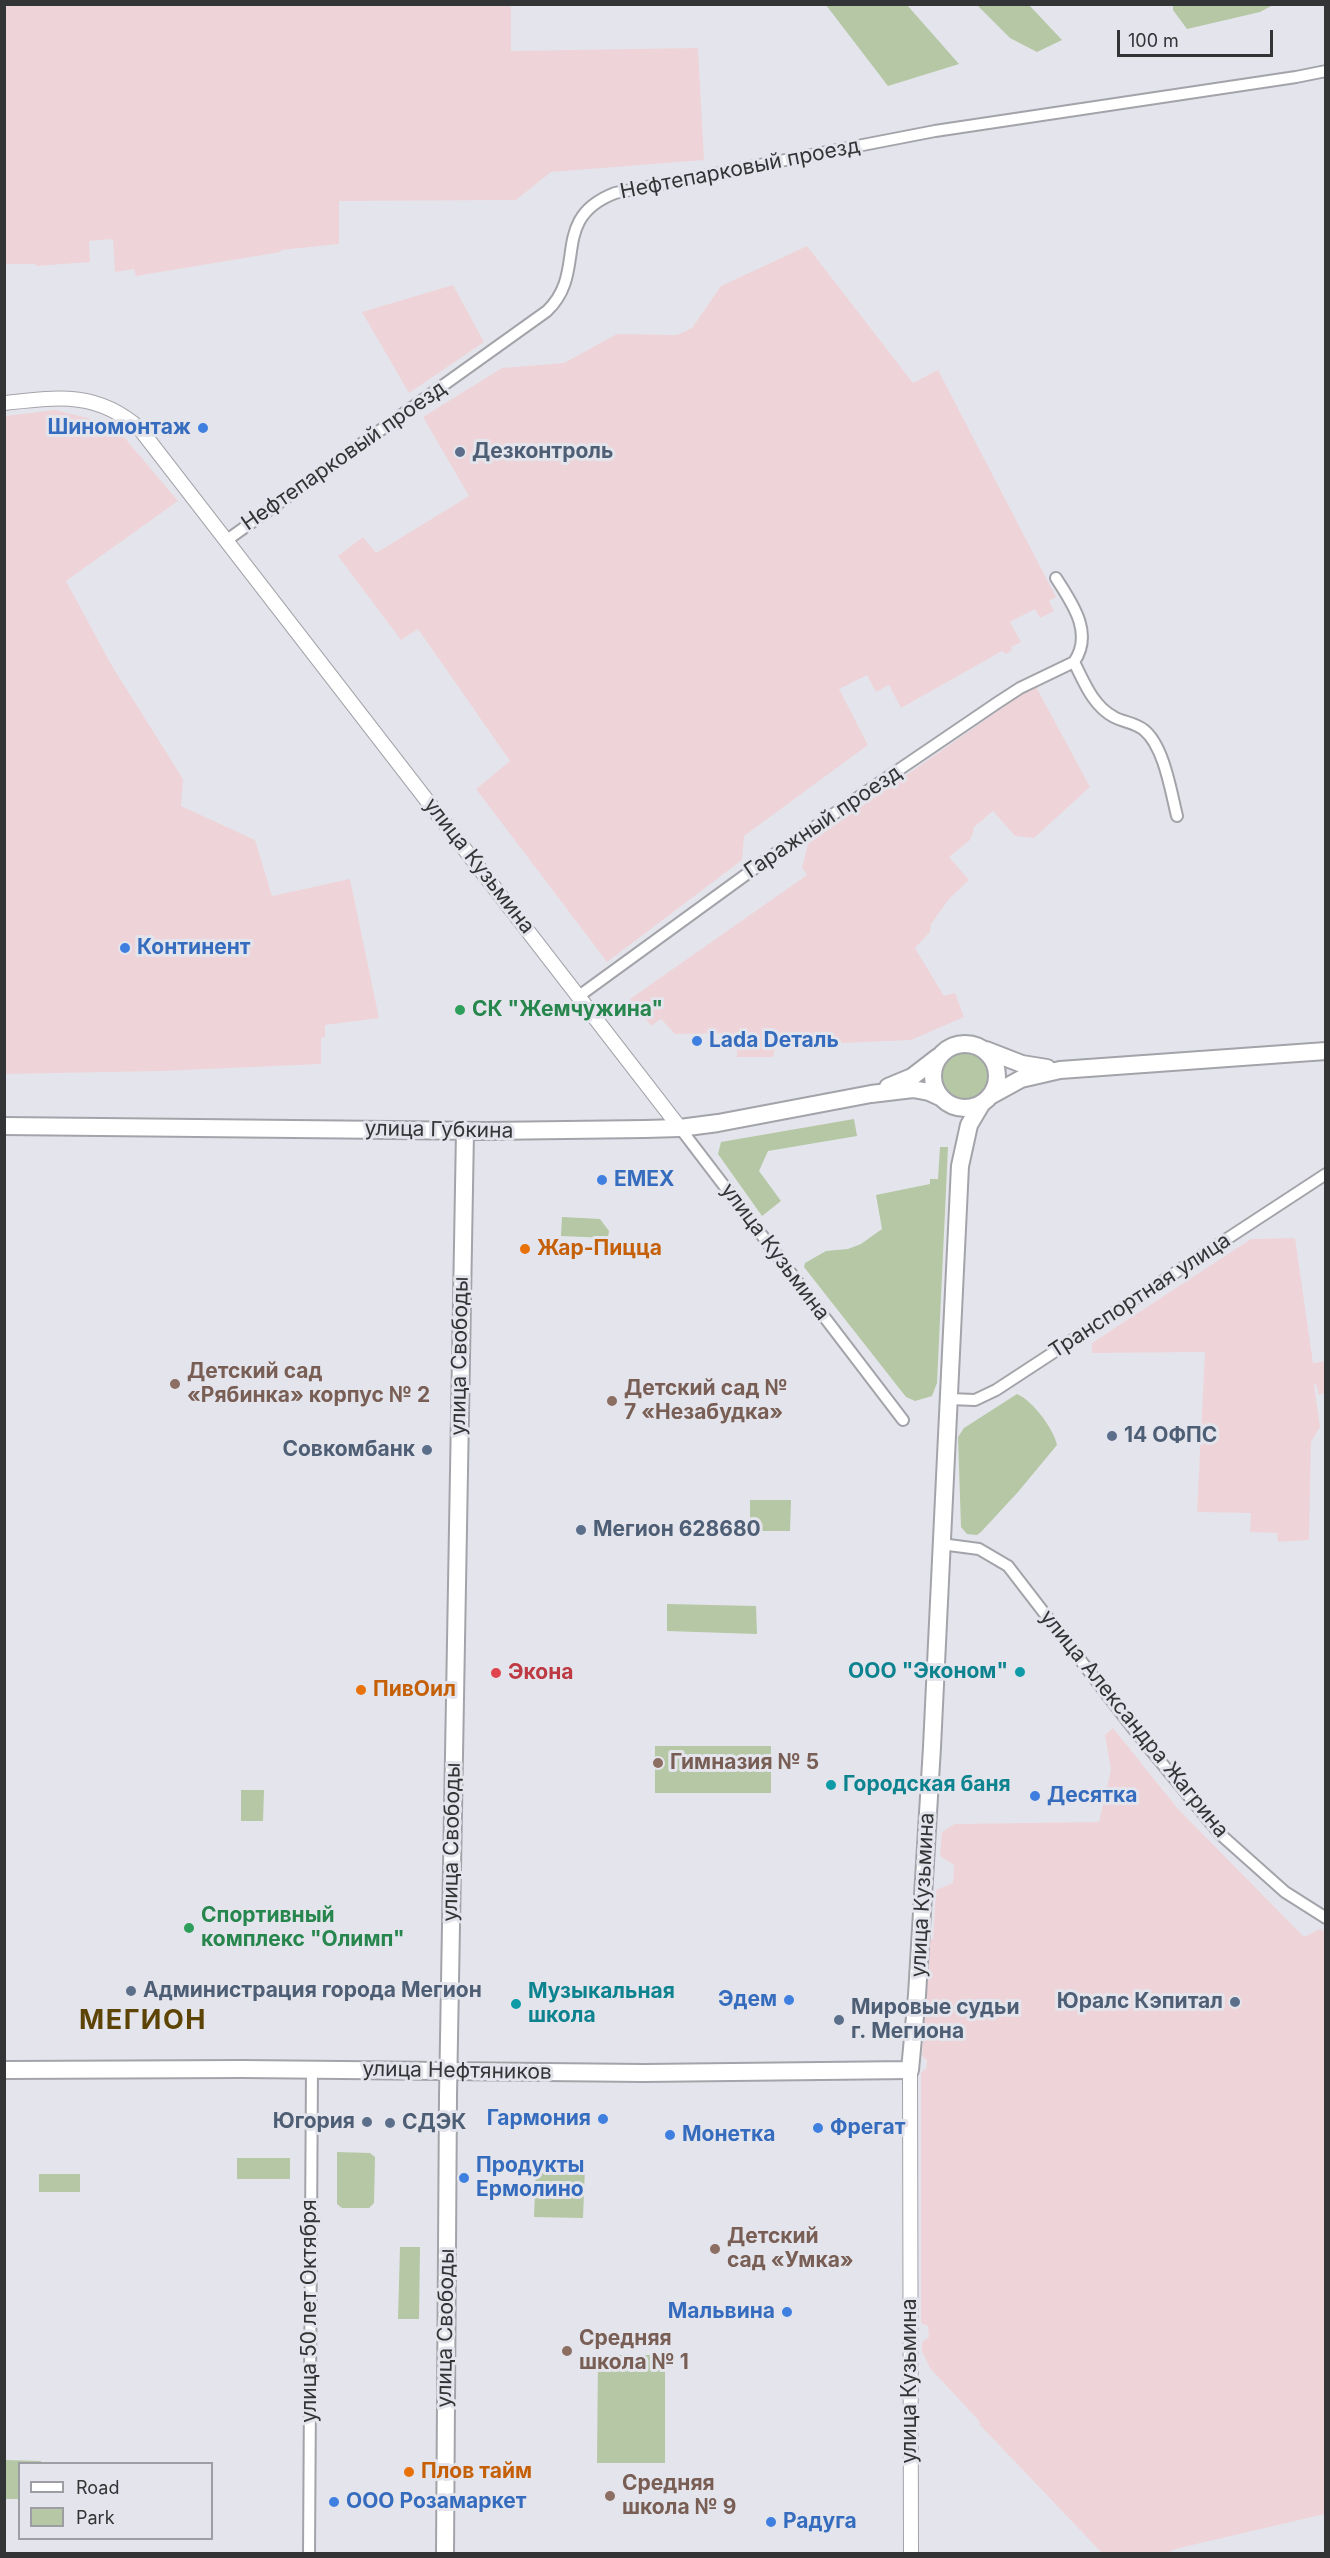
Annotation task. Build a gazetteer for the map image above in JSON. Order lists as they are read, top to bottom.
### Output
{
  "streets": {
    "main road": [
      "улица Кузьмина",
      "улица Губкина",
      "улица Свободы",
      "улица Нефтяников"
    ],
    "street": [
      "Нефтепарковый проезд",
      "Гаражный проезд",
      "Транспортная улица",
      "улица Александра Жагрина",
      "улица 50 лет Октября"
    ]
  },
  "crossings": [
    ["Нефтепарковый проезд", "улица Кузьмина"],
    ["Гаражный проезд", "улица Кузьмина"],
    ["улица Кузьмина", "улица Губкина"],
    ["улица Кузьмина", "Транспортная улица"],
    ["улица Кузьмина", "улица Александра Жагрина"],
    ["улица Кузьмина", "улица Нефтяников"],
    ["улица Губкина", "улица Свободы"],
    ["улица Свободы", "улица Нефтяников"],
    ["улица Нефтяников", "улица 50 лет Октября"]
  ],
  "districts": ["МЕГИОН"],
  "places": [
    "Шиномонтаж",
    "Дезконтроль",
    "Континент",
    "СК \"Жемчужина\"",
    "Lada Dеталь",
    "EMEX",
    "Жар-Пицца",
    "Детский сад «Рябинка» корпус № 2",
    "Детский сад № 7 «Незабудка»",
    "14 ОФПС",
    "Совкомбанк",
    "Мегион 628680",
    "ООО \"Эконом\"",
    "Экона",
    "ПивОил",
    "Гимназия № 5",
    "Городская баня",
    "Десятка",
    "Спортивный комплекс \"Олимп\"",
    "Администрация города Мегион",
    "Эдем",
    "Юралс Кэпитал",
    "Музыкальная школа",
    "Мировые судьи г. Мегиона",
    "Гармония",
    "Югория",
    "СДЭК",
    "Фрегат",
    "Монетка",
    "Продукты Ермолино",
    "Детский сад «Умка»",
    "Мальвина",
    "Средняя школа № 1",
    "Плов тайм",
    "Средняя школа № 9",
    "ООО Розамаркет",
    "Радуга"
  ],
  "legend": ["Road", "Park"],
  "scale_bar": "100 m"
}
